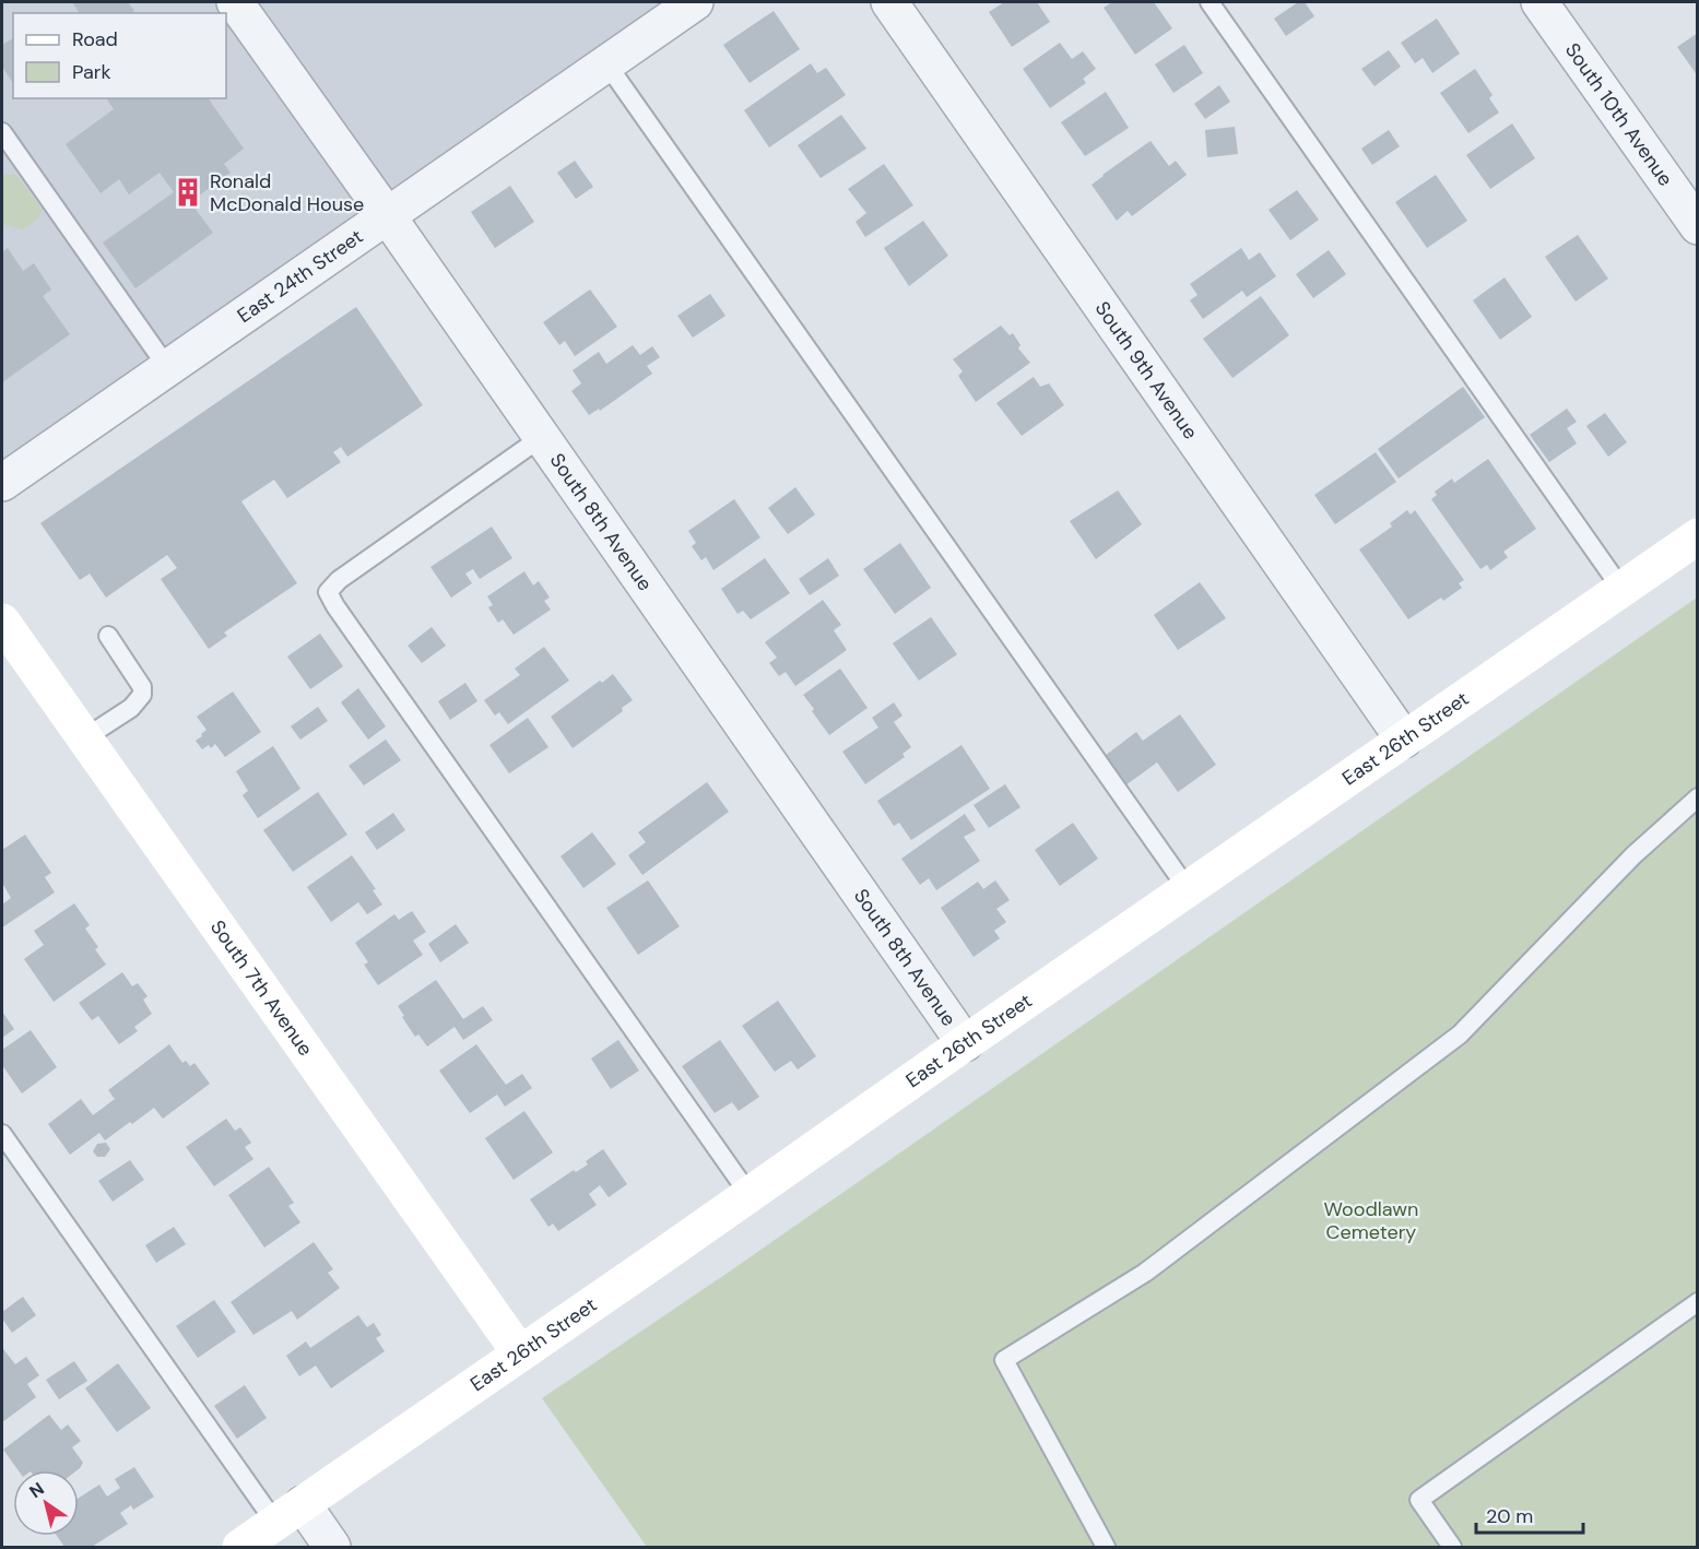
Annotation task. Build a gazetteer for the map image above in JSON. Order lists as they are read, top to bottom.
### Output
{
  "streets": {
    "main road": ["East 26th Street", "South 7th Avenue"],
    "street": [
      "South 10th Avenue",
      "East 24th Street",
      "South 9th Avenue",
      "South 8th Avenue"
    ]
  },
  "crossings": [
    ["East 24th Street", "South 8th Avenue"],
    ["South 9th Avenue", "East 26th Street"],
    ["South 8th Avenue", "East 26th Street"],
    ["East 26th Street", "South 7th Avenue"]
  ],
  "parks": ["Woodlawn Cemetery"],
  "places": {
    "building": ["Ronald McDonald House"]
  },
  "legend": ["Road", "Park"],
  "scale_bar": "20 m",
  "north": "top left"
}
